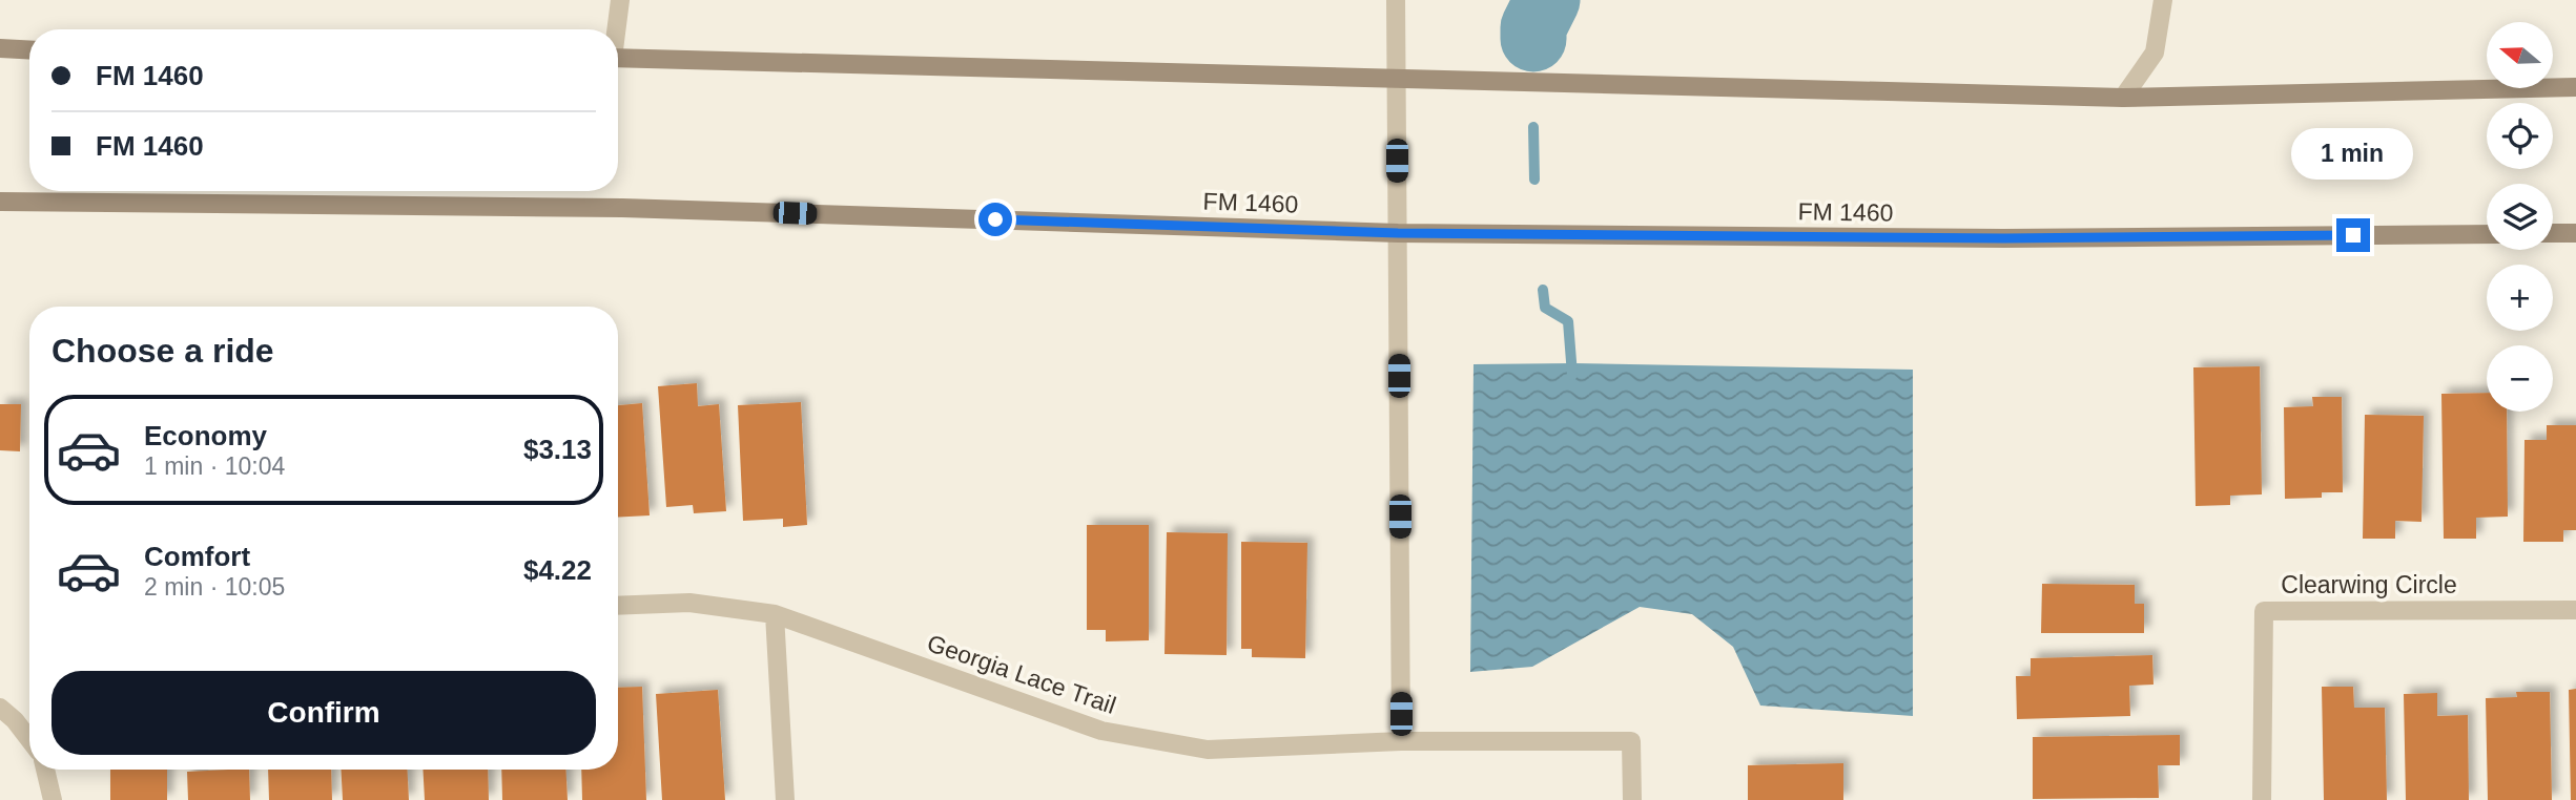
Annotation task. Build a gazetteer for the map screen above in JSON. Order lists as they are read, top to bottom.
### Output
{
  "streets": {
    "main road": ["FM 1460"],
    "street": ["Clearwing Circle", "Georgia Lace Trail"]
  },
  "north": "left",
  "page": {
    "map_buttons": ["+", "−"],
    "banner": ["FM 1460", "FM 1460"],
    "bubble": "1 min",
    "heading": "Choose a ride",
    "list": [
      {
        "name": "Economy",
        "note": "1 min · 10:04",
        "value": "$3.13"
      },
      {
        "name": "Comfort",
        "note": "2 min · 10:05",
        "value": "$4.22"
      }
    ],
    "buttons": "Confirm"
  }
}
